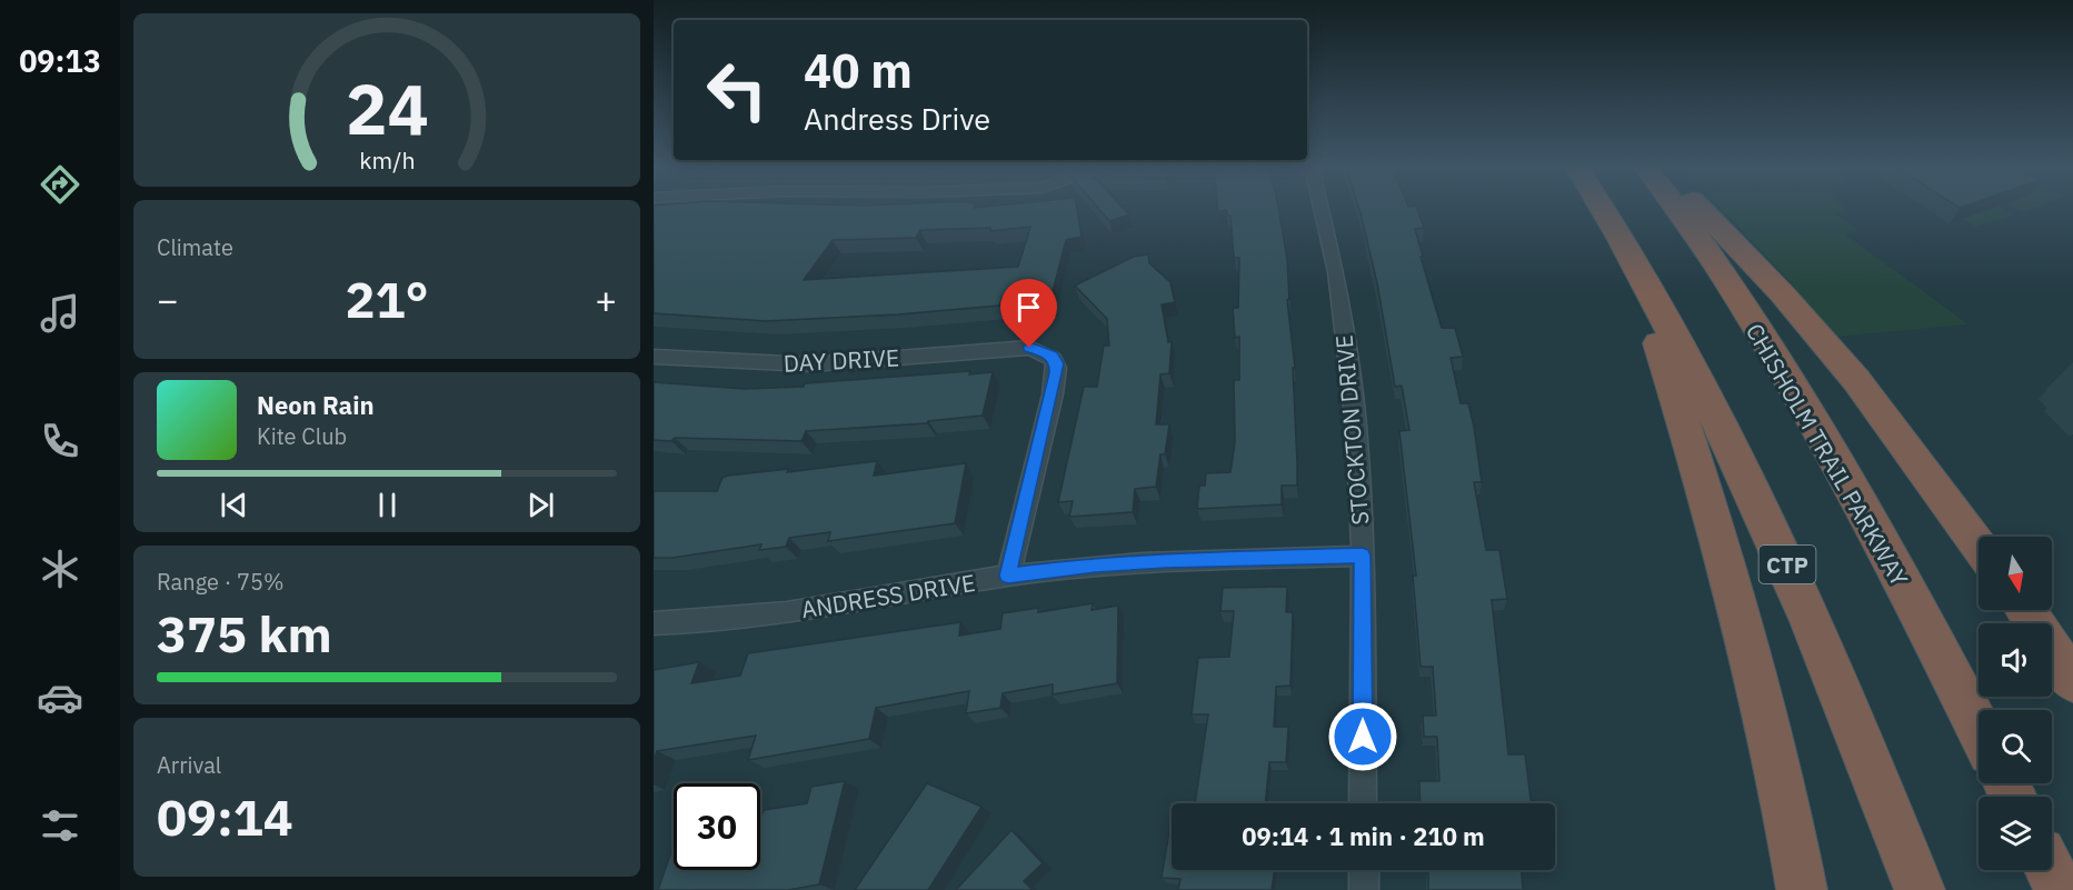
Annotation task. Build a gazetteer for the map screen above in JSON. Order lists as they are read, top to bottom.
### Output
{
  "streets": {
    "highway": ["CHISHOLM TRAIL PARKWAY", "CTP"],
    "street": ["DAY DRIVE", "STOCKTON DRIVE", "ANDRESS DRIVE"]
  },
  "crossings": [
    ["DAY DRIVE", "ANDRESS DRIVE"],
    ["STOCKTON DRIVE", "ANDRESS DRIVE"]
  ],
  "north": "bottom",
  "page": {
    "tabs": "09:13",
    "turn": ["40 m", "Andress Drive"],
    "tile": [
      "Climate",
      ["Range · 75%", "375 km"],
      ["Arrival", "09:14"]
    ],
    "heat": ["−", "21°", "+"],
    "song": ["Neon Rain", "Kite Club"],
    "limit": "30",
    "trip": "09:14 · 1 min · 210 m",
    "gauge": ["24", "km/h"]
  }
}
